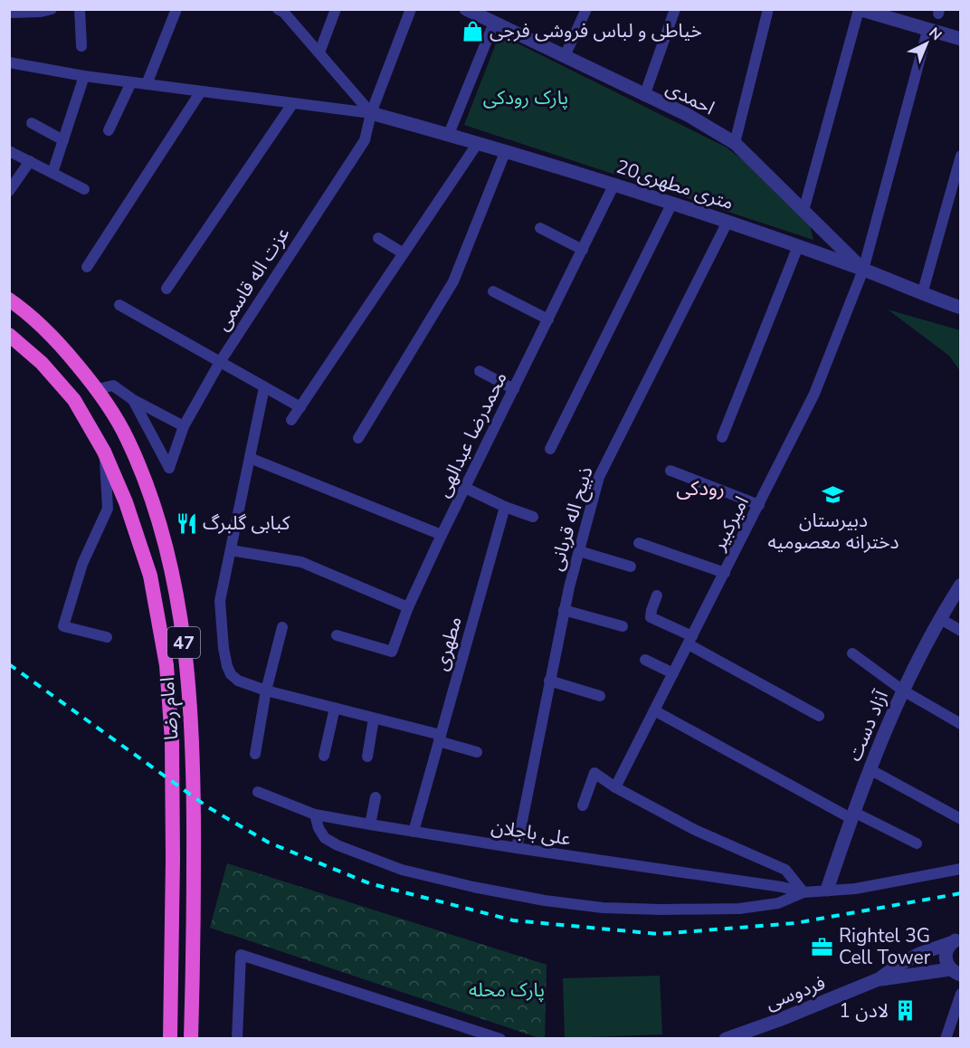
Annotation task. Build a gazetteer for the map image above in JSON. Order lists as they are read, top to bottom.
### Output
{
  "streets": {
    "highway": ["47", "امام رضا"],
    "street": [
      "احمدی",
      "20متری مطهری",
      "عزت اله قاسمی",
      "محمدرضا عبدالهی",
      "ذبیح اله قربانی",
      "امیرکبیر",
      "مطهری",
      "آزاد دست",
      "علی باجلان",
      "فردوسی"
    ]
  },
  "crossings": [
    ["احمدی", "20متری مطهری"],
    ["احمدی", "امیرکبیر"],
    ["20متری مطهری", "عزت اله قاسمی"],
    ["20متری مطهری", "محمدرضا عبدالهی"],
    ["20متری مطهری", "ذبیح اله قربانی"],
    ["20متری مطهری", "امیرکبیر"],
    ["ذبیح اله قربانی", "علی باجلان"],
    ["مطهری", "علی باجلان"]
  ],
  "districts": ["رودکی"],
  "parks": ["پارک رودکی", "پارک محله"],
  "places": {
    "shop": ["خیاطی و لباس فروشی فرجی"],
    "school or university": ["دبیرستان دخترانه معصومیه"],
    "restaurant": ["کبابی گلبرگ"],
    "office": ["Rightel 3G Cell Tower"],
    "building": ["لادن 1"]
  },
  "north": "top right"
}
